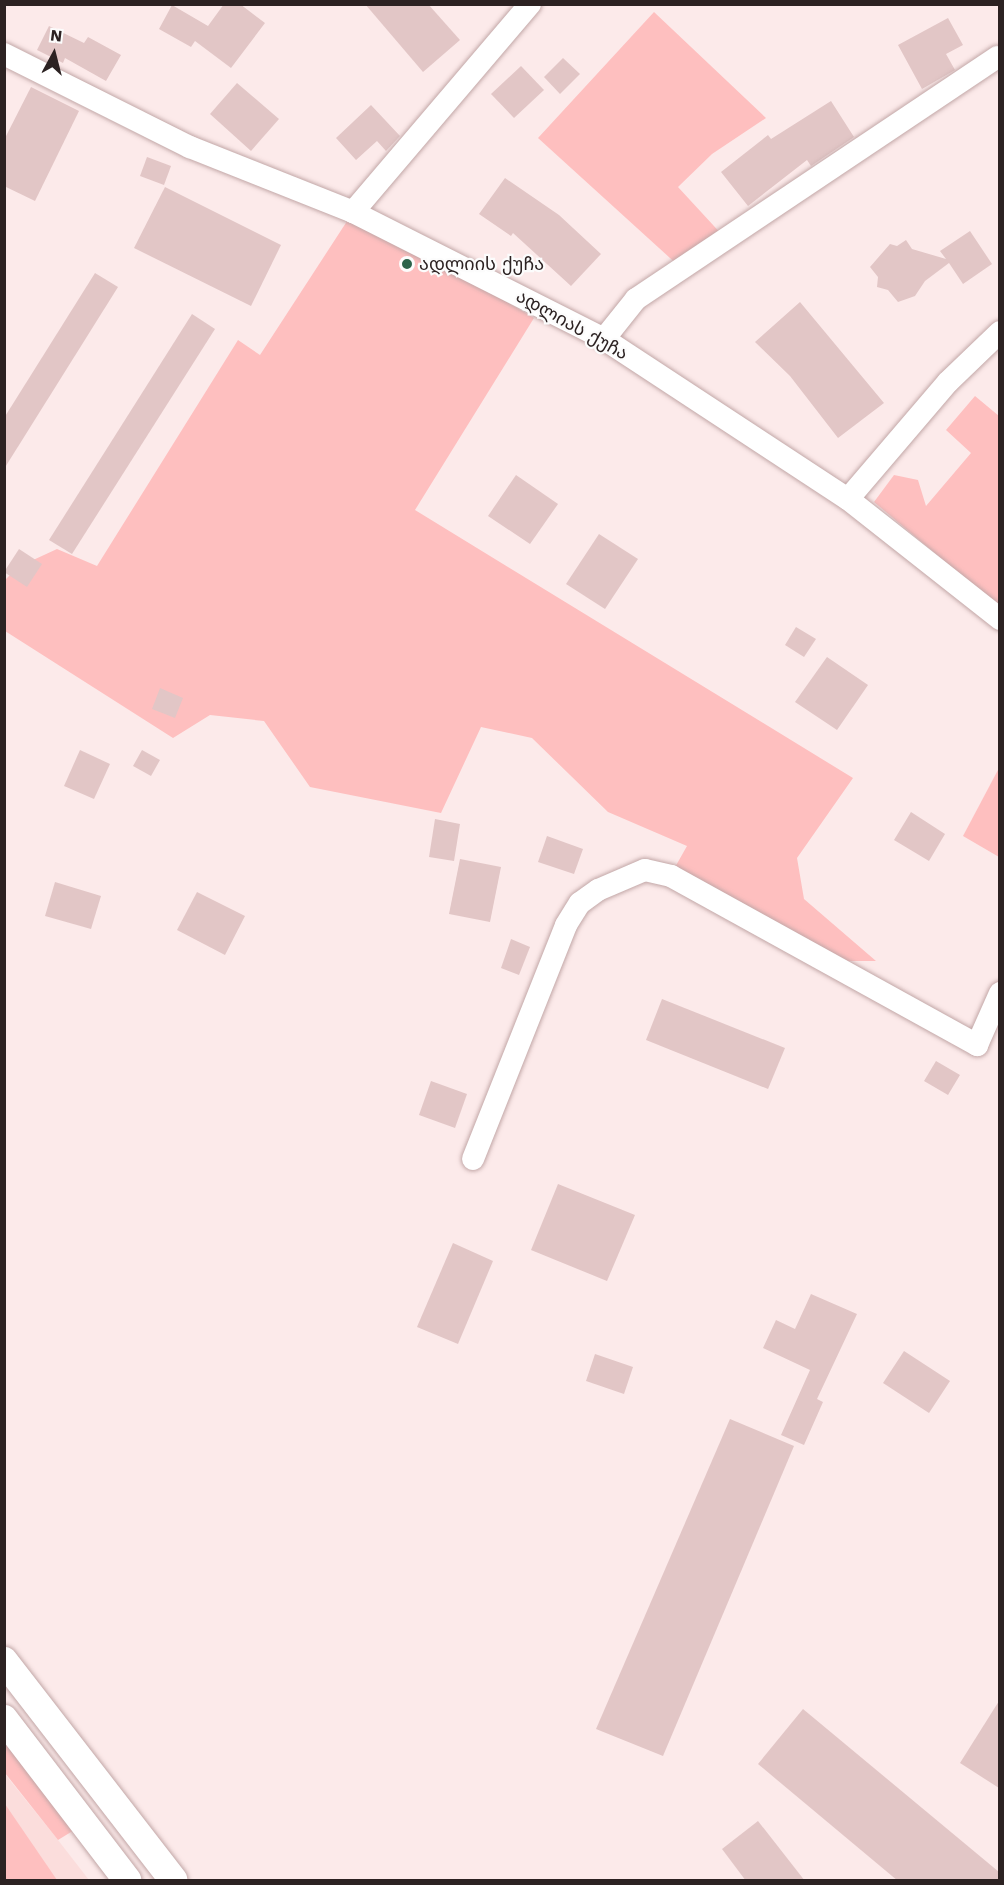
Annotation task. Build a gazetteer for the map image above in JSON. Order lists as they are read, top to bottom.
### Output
{
  "streets": {
    "street": ["ადლიას ქუჩა"]
  },
  "places": ["ადლიის ქუჩა"],
  "north": "top"
}
